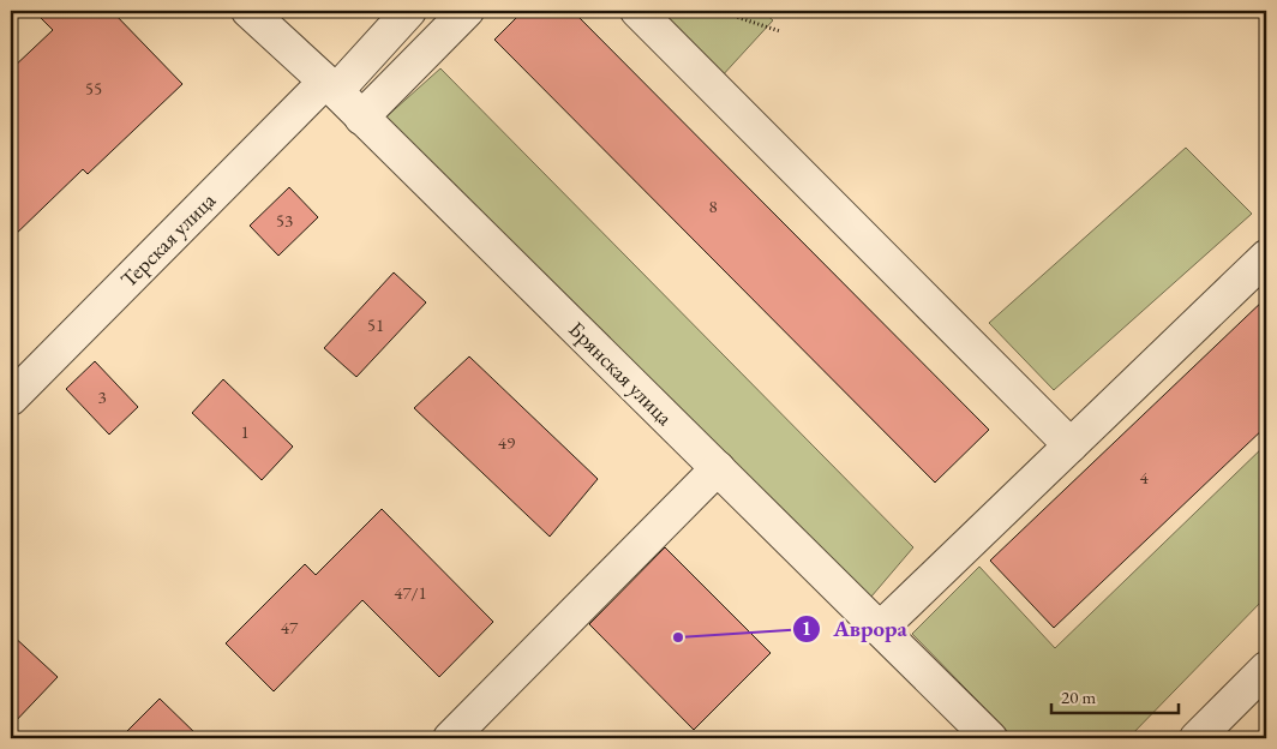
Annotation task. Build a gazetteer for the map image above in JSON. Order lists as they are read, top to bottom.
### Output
{
  "streets": {
    "street": ["Терская улица", "Брянская улица"]
  },
  "crossings": [
    ["Терская улица", "Брянская улица"]
  ],
  "places": ["Аврора"],
  "house_numbers": [
    "55",
    "8",
    "53",
    "51",
    "3",
    "1",
    "49",
    "4",
    "47/1",
    "47"
  ],
  "scale_bar": "20 m"
}
